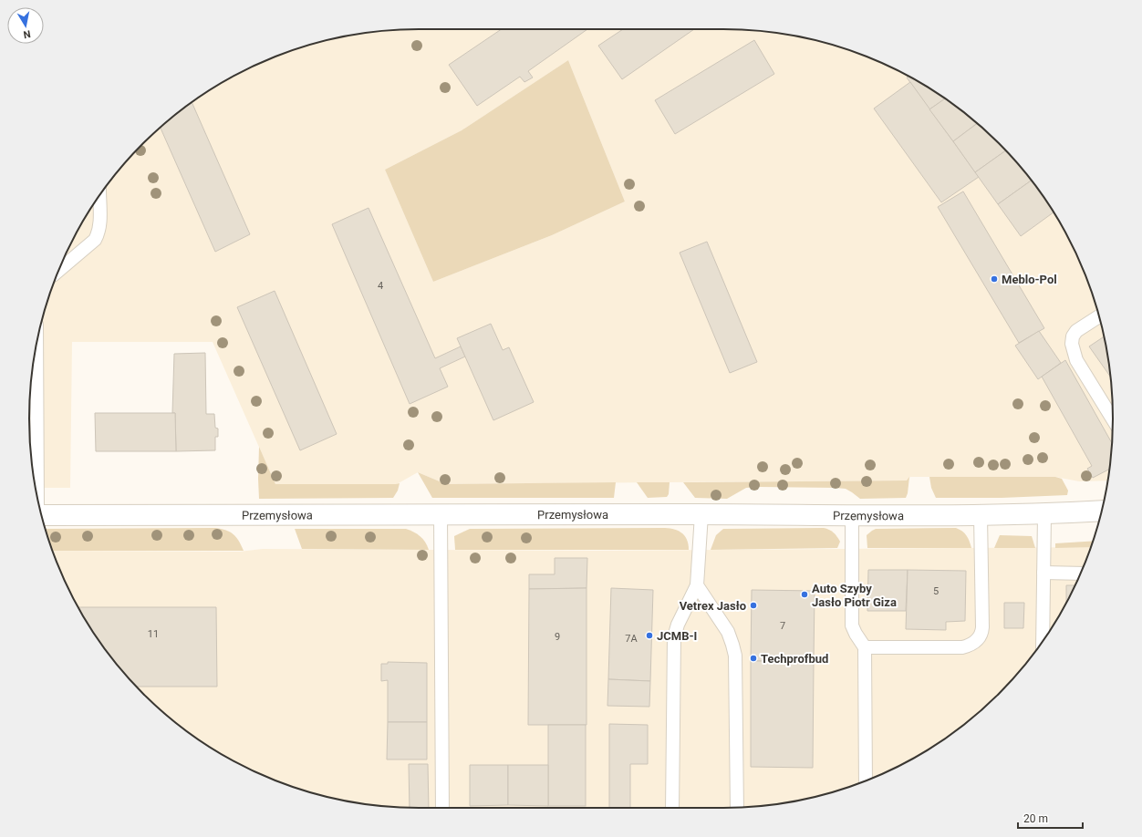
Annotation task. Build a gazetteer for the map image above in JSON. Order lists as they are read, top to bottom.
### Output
{
  "streets": {
    "street": ["Przemysłowa"]
  },
  "places": [
    "Meblo-Pol",
    "Auto Szyby Jasło Piotr Giza",
    "Vetrex Jasło",
    "JCMB-I",
    "Techprofbud"
  ],
  "house_numbers": [
    "4",
    "5",
    "7",
    "11",
    "9",
    "7A"
  ],
  "scale_bar": "20 m",
  "north": "bottom"
}
